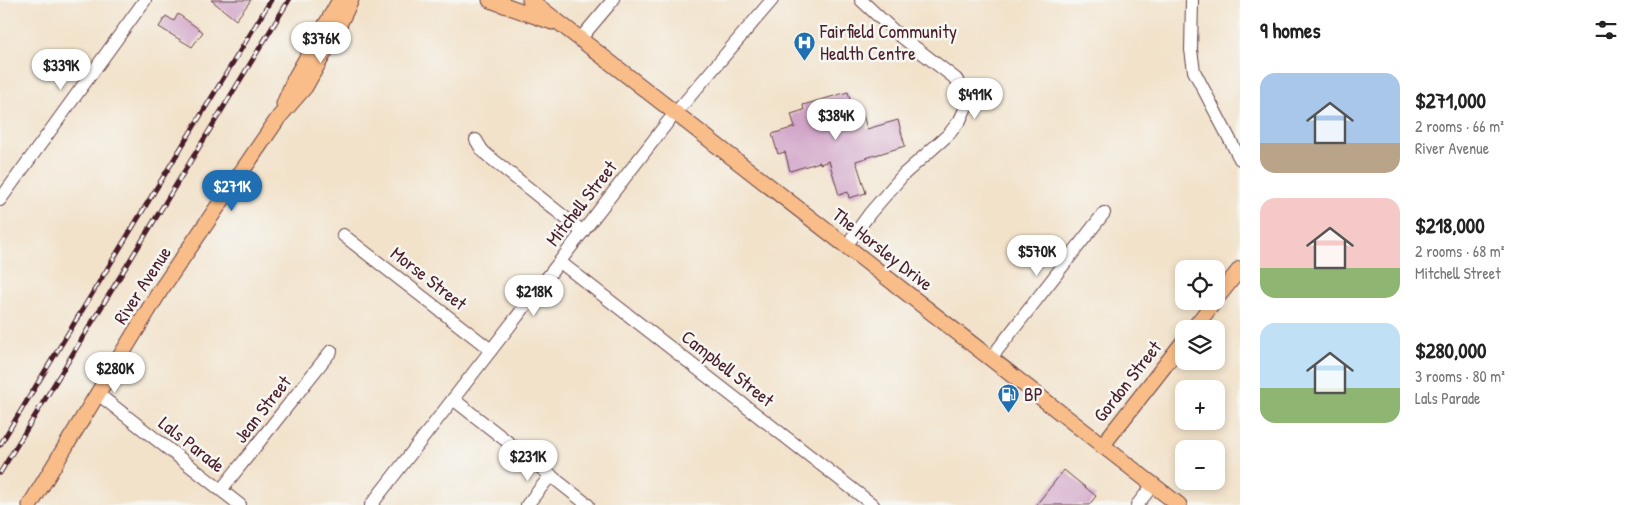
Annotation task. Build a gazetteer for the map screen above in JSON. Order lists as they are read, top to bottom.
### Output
{
  "streets": {
    "main road": ["The Horsley Drive", "River Avenue", "Gordon Street"],
    "street": [
      "Mitchell Street",
      "Morse Street",
      "Campbell Street",
      "Jean Street",
      "Lals Parade"
    ]
  },
  "crossings": [
    ["Mitchell Street", "The Horsley Drive"],
    ["Mitchell Street", "Morse Street"],
    ["Mitchell Street", "Campbell Street"],
    ["The Horsley Drive", "Gordon Street"],
    ["River Avenue", "Lals Parade"],
    ["Jean Street", "Lals Parade"]
  ],
  "places": {
    "hospital": ["Fairfield Community Health Centre"],
    "fuel station": ["BP"]
  },
  "page": {
    "heading": "9 homes",
    "price": [
      "$376K",
      "$339K",
      "$491K",
      "$384K",
      "$271K",
      "$570K",
      "$218K",
      "$280K",
      "$231K"
    ],
    "list": [
      {
        "name": "$271,000",
        "note": "2 rooms · 66 m² · River Avenue"
      },
      {
        "name": "$218,000",
        "note": "2 rooms · 68 m² · Mitchell Street"
      },
      {
        "name": "$280,000",
        "note": "3 rooms · 80 m² · Lals Parade"
      }
    ],
    "map_buttons": ["+", "−"]
  }
}
